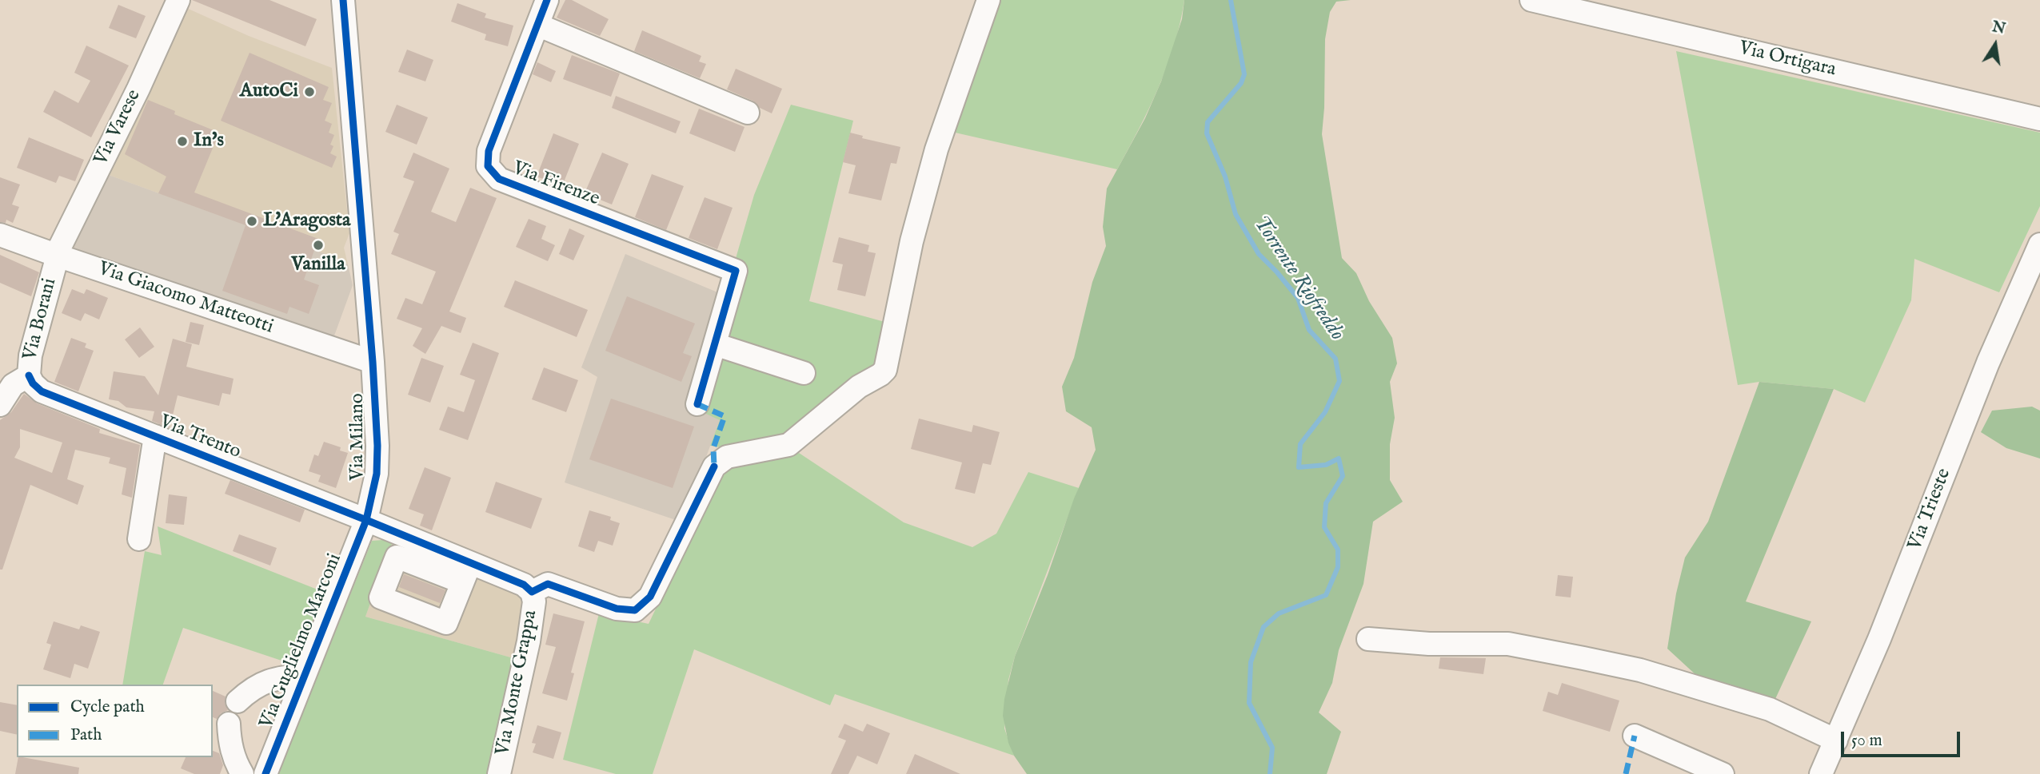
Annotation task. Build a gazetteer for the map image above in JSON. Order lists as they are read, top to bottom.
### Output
{
  "streets": {
    "street": [
      "Via Ortigara",
      "Via Varese",
      "Via Firenze",
      "Via Giacomo Matteotti",
      "Via Borani",
      "Via Milano",
      "Via Trento",
      "Via Trieste",
      "Via Guglielmo Marconi",
      "Via Monte Grappa"
    ]
  },
  "crossings": [
    ["Via Varese", "Via Giacomo Matteotti"],
    ["Via Varese", "Via Borani"],
    ["Via Giacomo Matteotti", "Via Borani"],
    ["Via Giacomo Matteotti", "Via Milano"],
    ["Via Borani", "Via Trento"],
    ["Via Milano", "Via Trento"],
    ["Via Milano", "Via Guglielmo Marconi"],
    ["Via Trento", "Via Guglielmo Marconi"]
  ],
  "water": ["Torrente Riofreddo"],
  "places": [
    "AutoCi",
    "In's",
    "L'Aragosta",
    "Vanilla"
  ],
  "legend": ["Cycle path", "Path"],
  "scale_bar": "50 m",
  "north": "top"
}
